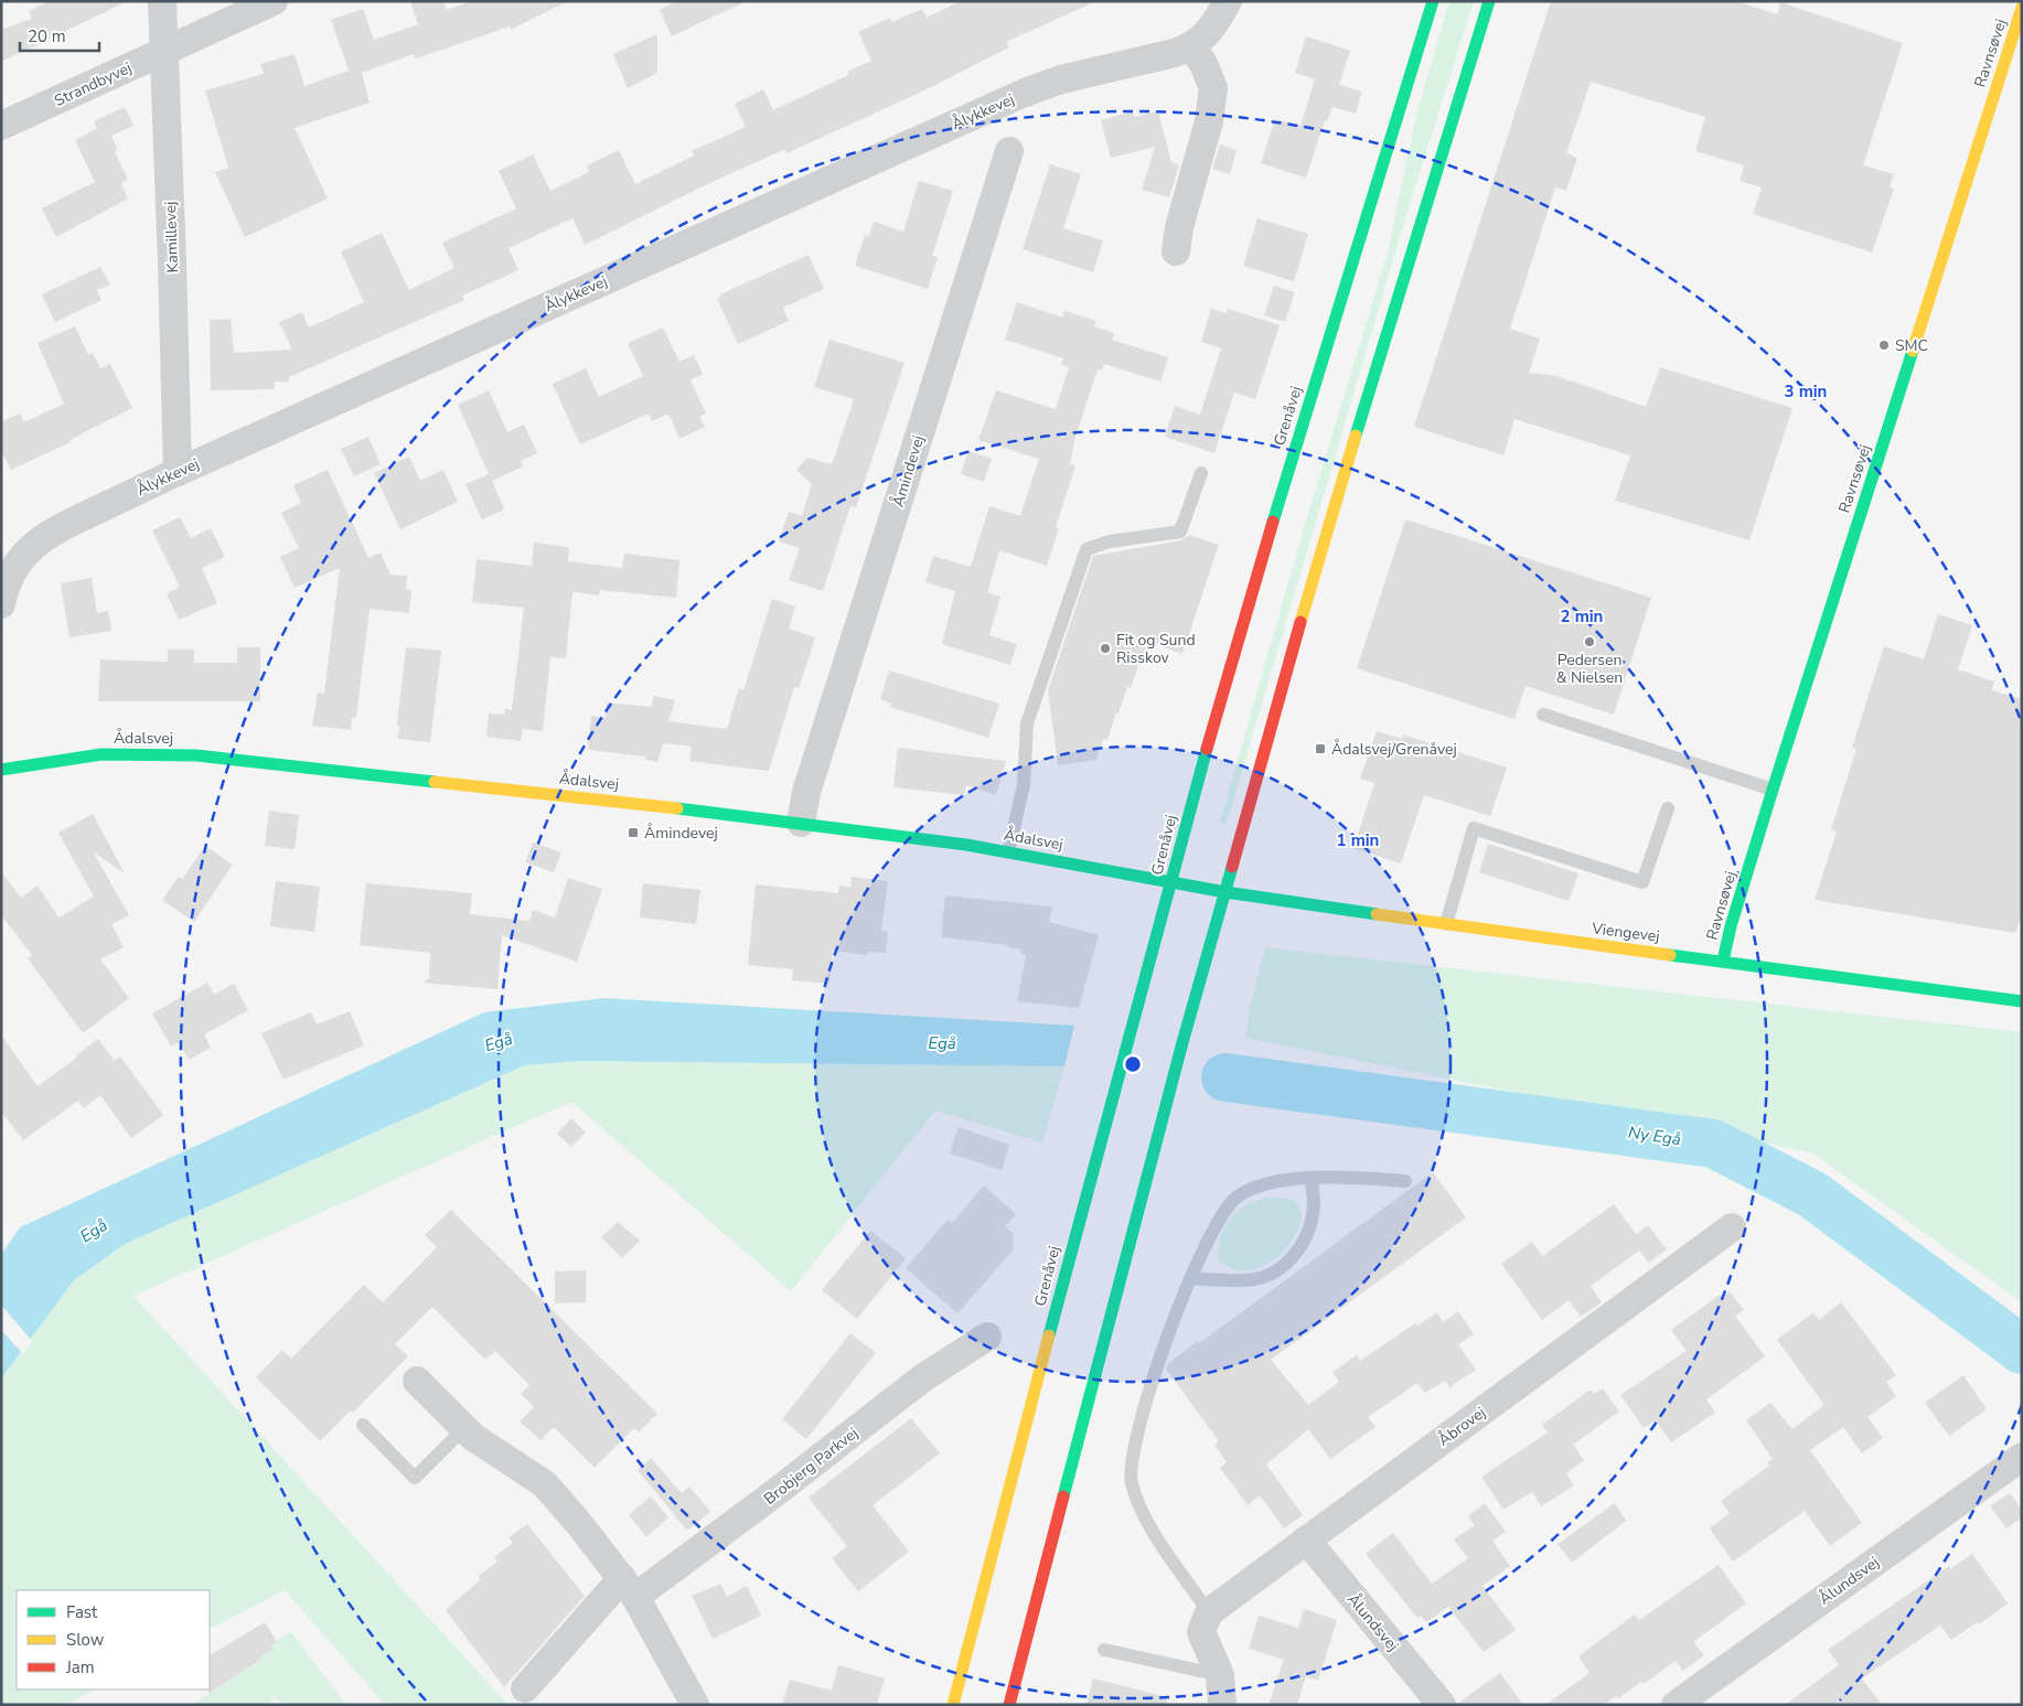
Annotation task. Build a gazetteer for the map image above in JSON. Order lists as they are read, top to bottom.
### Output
{
  "streets": {
    "main road": [
      "Ravnsøvej",
      "Grenåvej",
      "Ådalsvej",
      "Viengevej"
    ],
    "street": [
      "Strandbyvej",
      "Ålykkevej",
      "Kamillevej",
      "Åmindevej",
      "Åbrovej",
      "Brobjerg Parkvej",
      "Ålundsvej"
    ]
  },
  "crossings": [
    ["Ravnsøvej", "Viengevej"],
    ["Strandbyvej", "Kamillevej"],
    ["Ålykkevej", "Kamillevej"],
    ["Grenåvej", "Ådalsvej"],
    ["Åmindevej", "Ådalsvej"],
    ["Ådalsvej", "Viengevej"],
    ["Åbrovej", "Ålundsvej"]
  ],
  "water": ["Egå", "Ny Egå"],
  "places": {
    "other": ["SMC", "Pedersen & Nielsen", "Fit og Sund Risskov"],
    "transit": ["Ådalsvej/Grenåvej", "Åmindevej"]
  },
  "legend": ["Fast", "Slow", "Jam"],
  "scale_bar": "20 m",
  "rings": ["3 min", "2 min", "1 min"]
}
